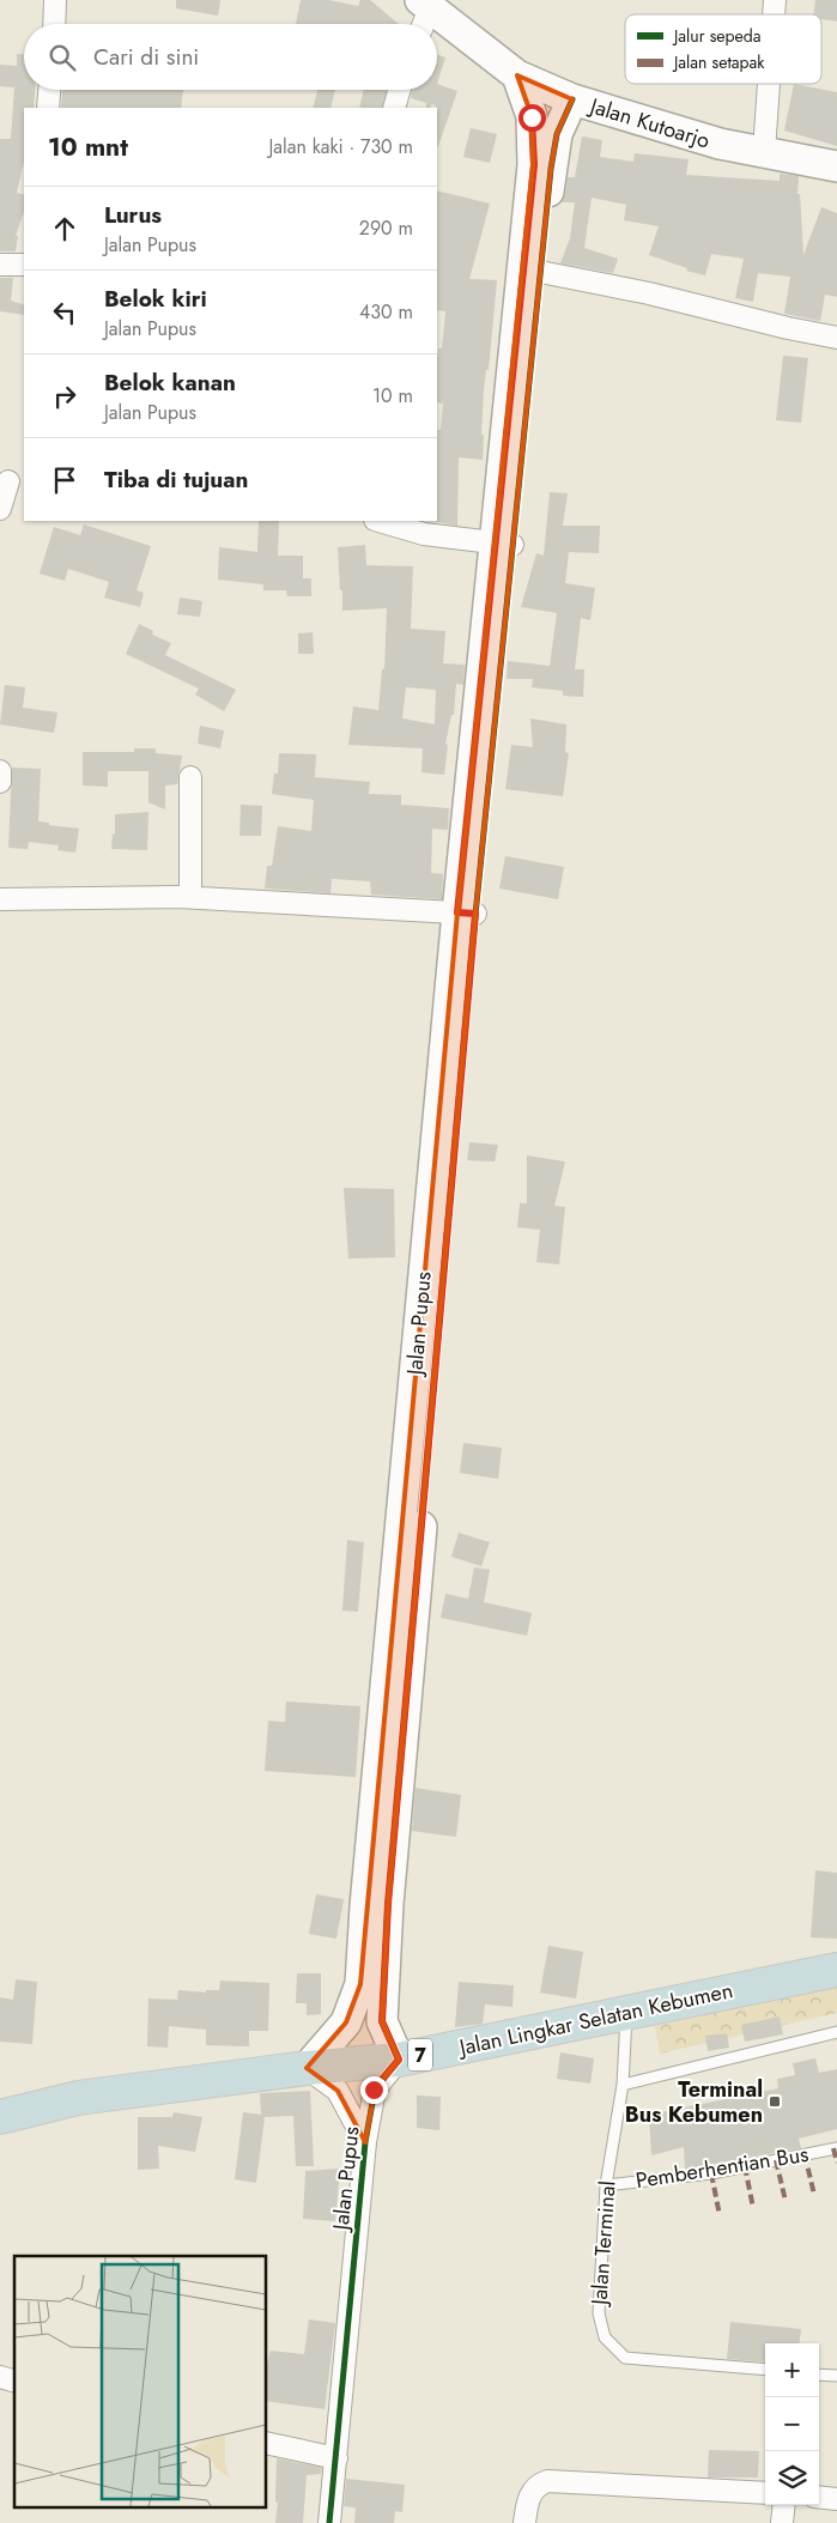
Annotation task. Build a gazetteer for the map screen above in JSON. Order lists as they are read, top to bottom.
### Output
{
  "streets": {
    "highway": ["Jalan Lingkar Selatan Kebumen", "7"],
    "street": ["Jalan Kutoarjo", "Jalan Pupus"],
    "lane": ["Pemberhentian Bus", "Jalan Terminal"]
  },
  "crossings": [
    ["Jalan Kutoarjo", "Jalan Pupus"],
    ["Jalan Pupus", "Jalan Lingkar Selatan Kebumen"],
    ["Jalan Lingkar Selatan Kebumen", "Jalan Terminal"],
    ["Pemberhentian Bus", "Jalan Terminal"]
  ],
  "places": {
    "transit": ["Terminal Bus Kebumen"]
  },
  "legend": ["Jalur sepeda", "Jalan setapak"],
  "page": {
    "search": "Cari di sini",
    "heading": ["10 mnt", "Jalan kaki · 730 m"],
    "list": [
      ["Lurus", "Jalan Pupus", "290 m"],
      ["Belok kiri", "Jalan Pupus", "430 m"],
      ["Belok kanan", "Jalan Pupus", "10 m"],
      "Tiba di tujuan"
    ],
    "map_buttons": ["+", "−"]
  }
}
